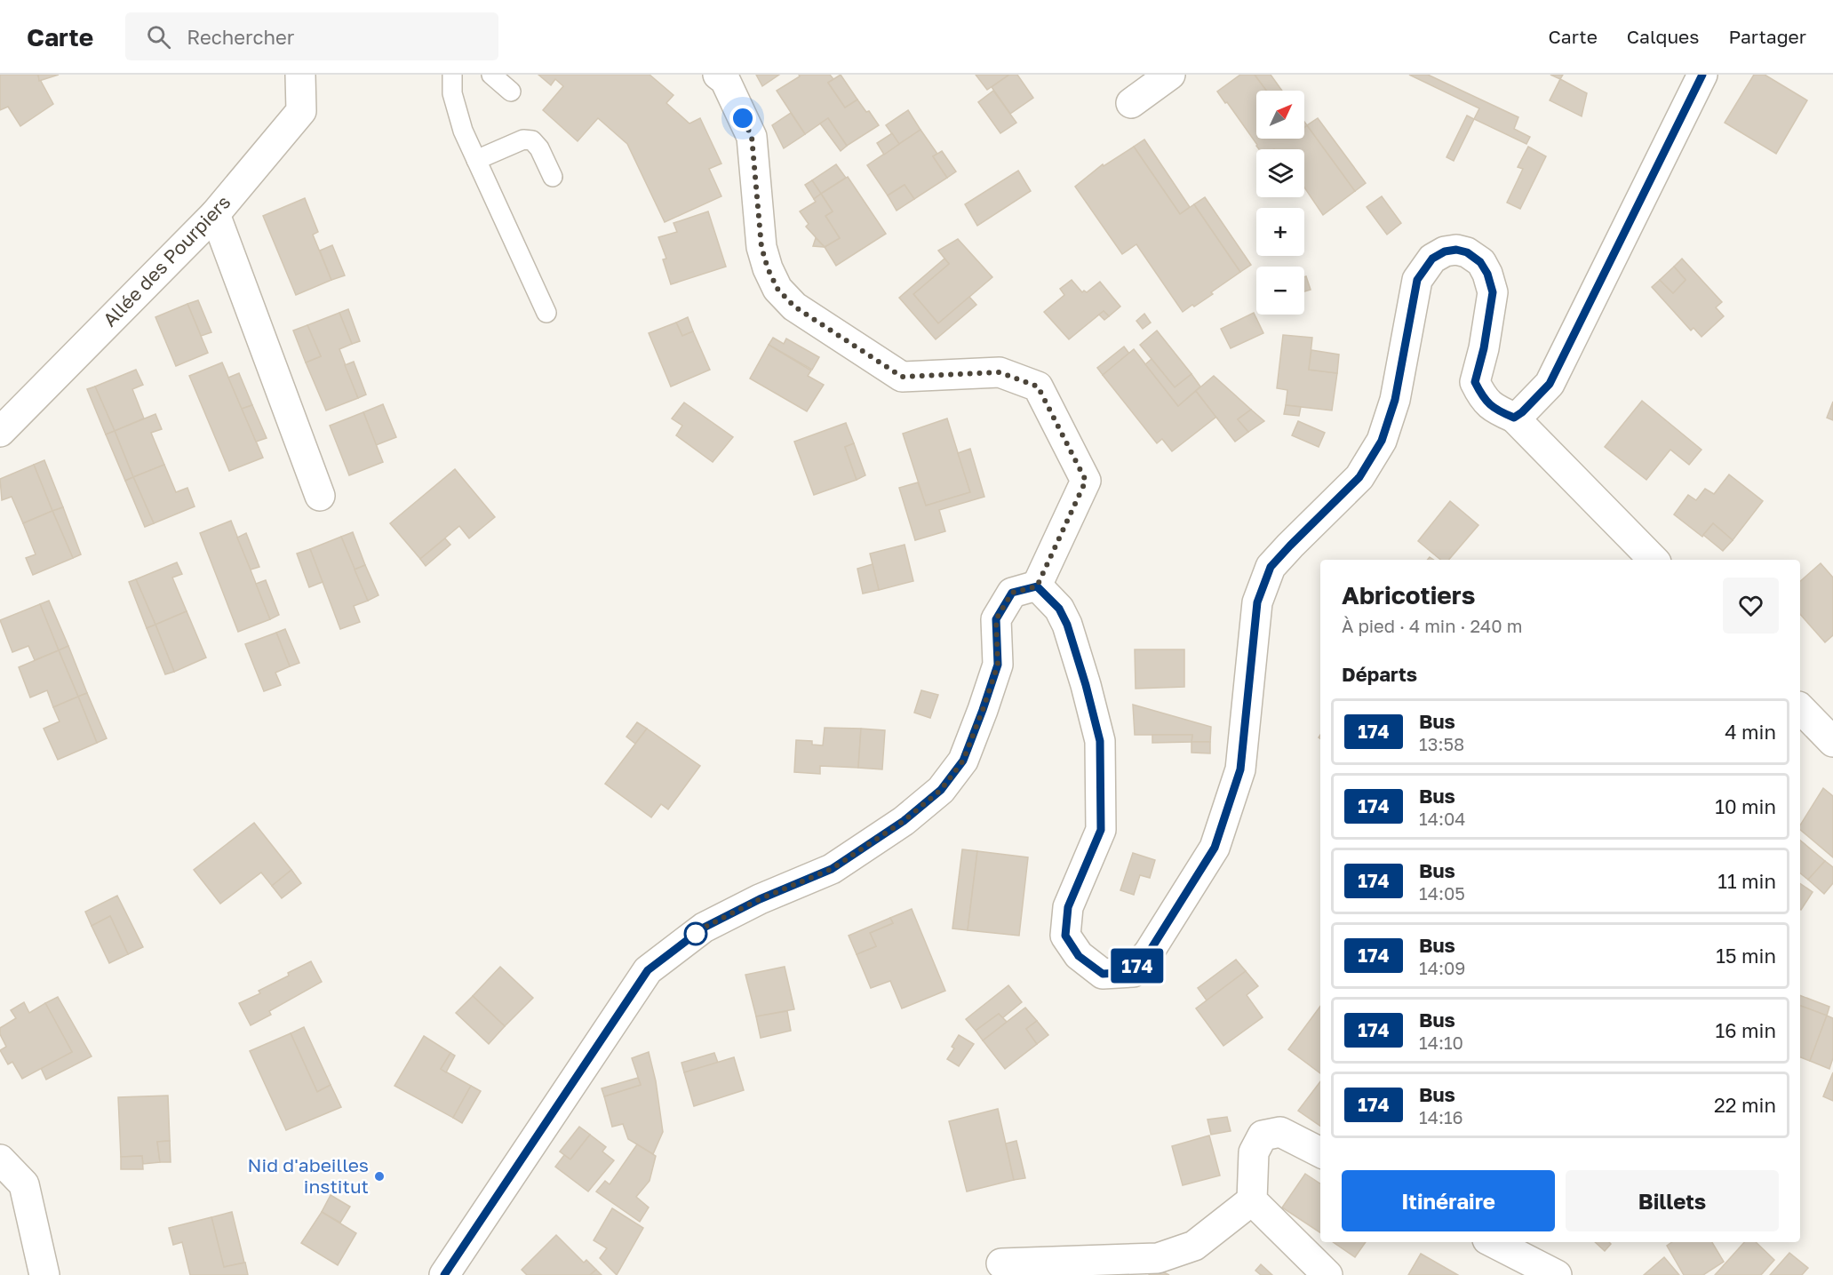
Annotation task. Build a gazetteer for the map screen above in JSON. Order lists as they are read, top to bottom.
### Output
{
  "streets": {
    "street": ["Allée des Pourpiers"]
  },
  "places": ["Nid d'abeilles institut"],
  "lines": ["bus line 174"],
  "north": "top right",
  "page": {
    "header": "Carte",
    "search": "Rechercher",
    "nav": ["Carte", "Calques", "Partager"],
    "on_map": "174",
    "map_buttons": ["+", "−"],
    "heading": [
      ["Abricotiers", "À pied · 4 min · 240 m"],
      "Départs"
    ],
    "list": [
      {
        "mark": "174",
        "name": "Bus",
        "note": "13:58",
        "value": "4 min"
      },
      {
        "mark": "174",
        "name": "Bus",
        "note": "14:04",
        "value": "10 min"
      },
      {
        "mark": "174",
        "name": "Bus",
        "note": "14:05",
        "value": "11 min"
      },
      {
        "mark": "174",
        "name": "Bus",
        "note": "14:09",
        "value": "15 min"
      },
      {
        "mark": "174",
        "name": "Bus",
        "note": "14:10",
        "value": "16 min"
      },
      {
        "mark": "174",
        "name": "Bus",
        "note": "14:16",
        "value": "22 min"
      }
    ],
    "buttons": ["Itinéraire", "Billets"]
  }
}
